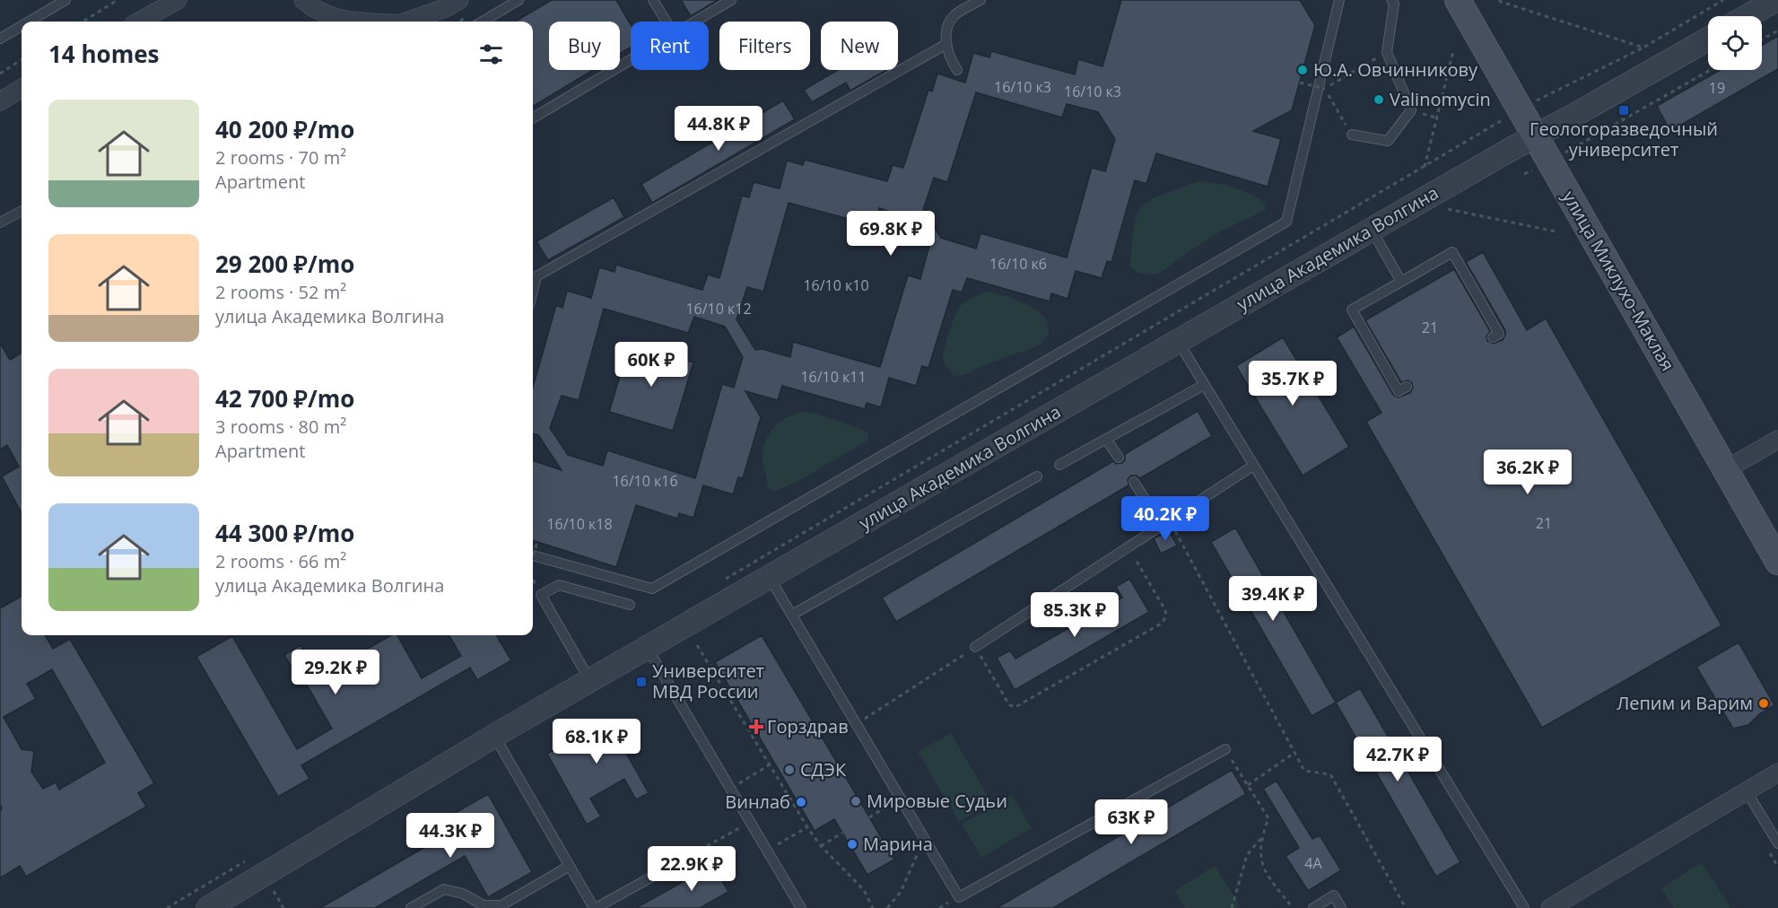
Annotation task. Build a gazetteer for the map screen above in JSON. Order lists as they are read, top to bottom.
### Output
{
  "streets": {
    "main road": ["улица Миклухо-Маклая"],
    "street": ["улица Академика Волгина"]
  },
  "crossings": [
    ["улица Академика Волгина", "улица Миклухо-Маклая"]
  ],
  "places": {
    "other": [
      "Ю.А. Овчинникову",
      "Valinomycin",
      "Лепим и Варим",
      "СДЭК",
      "Мировые Судьи",
      "Винлаб",
      "Марина"
    ],
    "transit": ["Геологоразведочный университет", "Университет МВД России"],
    "health": ["Горздрав"]
  },
  "house_numbers": [
    "16/10 к3",
    "19",
    "16/10 к3",
    "16/10 к6",
    "16/10 к10",
    "16/10 к12",
    "21",
    "16/10 к11",
    "16/10 к16",
    "21",
    "16/10 к18",
    "4А"
  ],
  "page": {
    "chip": [
      "Buy",
      "Rent",
      "Filters",
      "New"
    ],
    "heading": "14 homes",
    "list": [
      {
        "name": "40 200 ₽/mo",
        "note": "2 rooms · 70 m² · Apartment"
      },
      {
        "name": "29 200 ₽/mo",
        "note": "2 rooms · 52 m² · улица Академика Волгина"
      },
      {
        "name": "42 700 ₽/mo",
        "note": "3 rooms · 80 m² · Apartment"
      },
      {
        "name": "44 300 ₽/mo",
        "note": "2 rooms · 66 m² · улица Академика Волгина"
      }
    ],
    "price": [
      "44.8K ₽",
      "69.8K ₽",
      "60K ₽",
      "35.7K ₽",
      "36.2K ₽",
      "40.2K ₽",
      "39.4K ₽",
      "85.3K ₽",
      "29.2K ₽",
      "68.1K ₽",
      "42.7K ₽",
      "63K ₽",
      "44.3K ₽",
      "22.9K ₽"
    ]
  }
}
